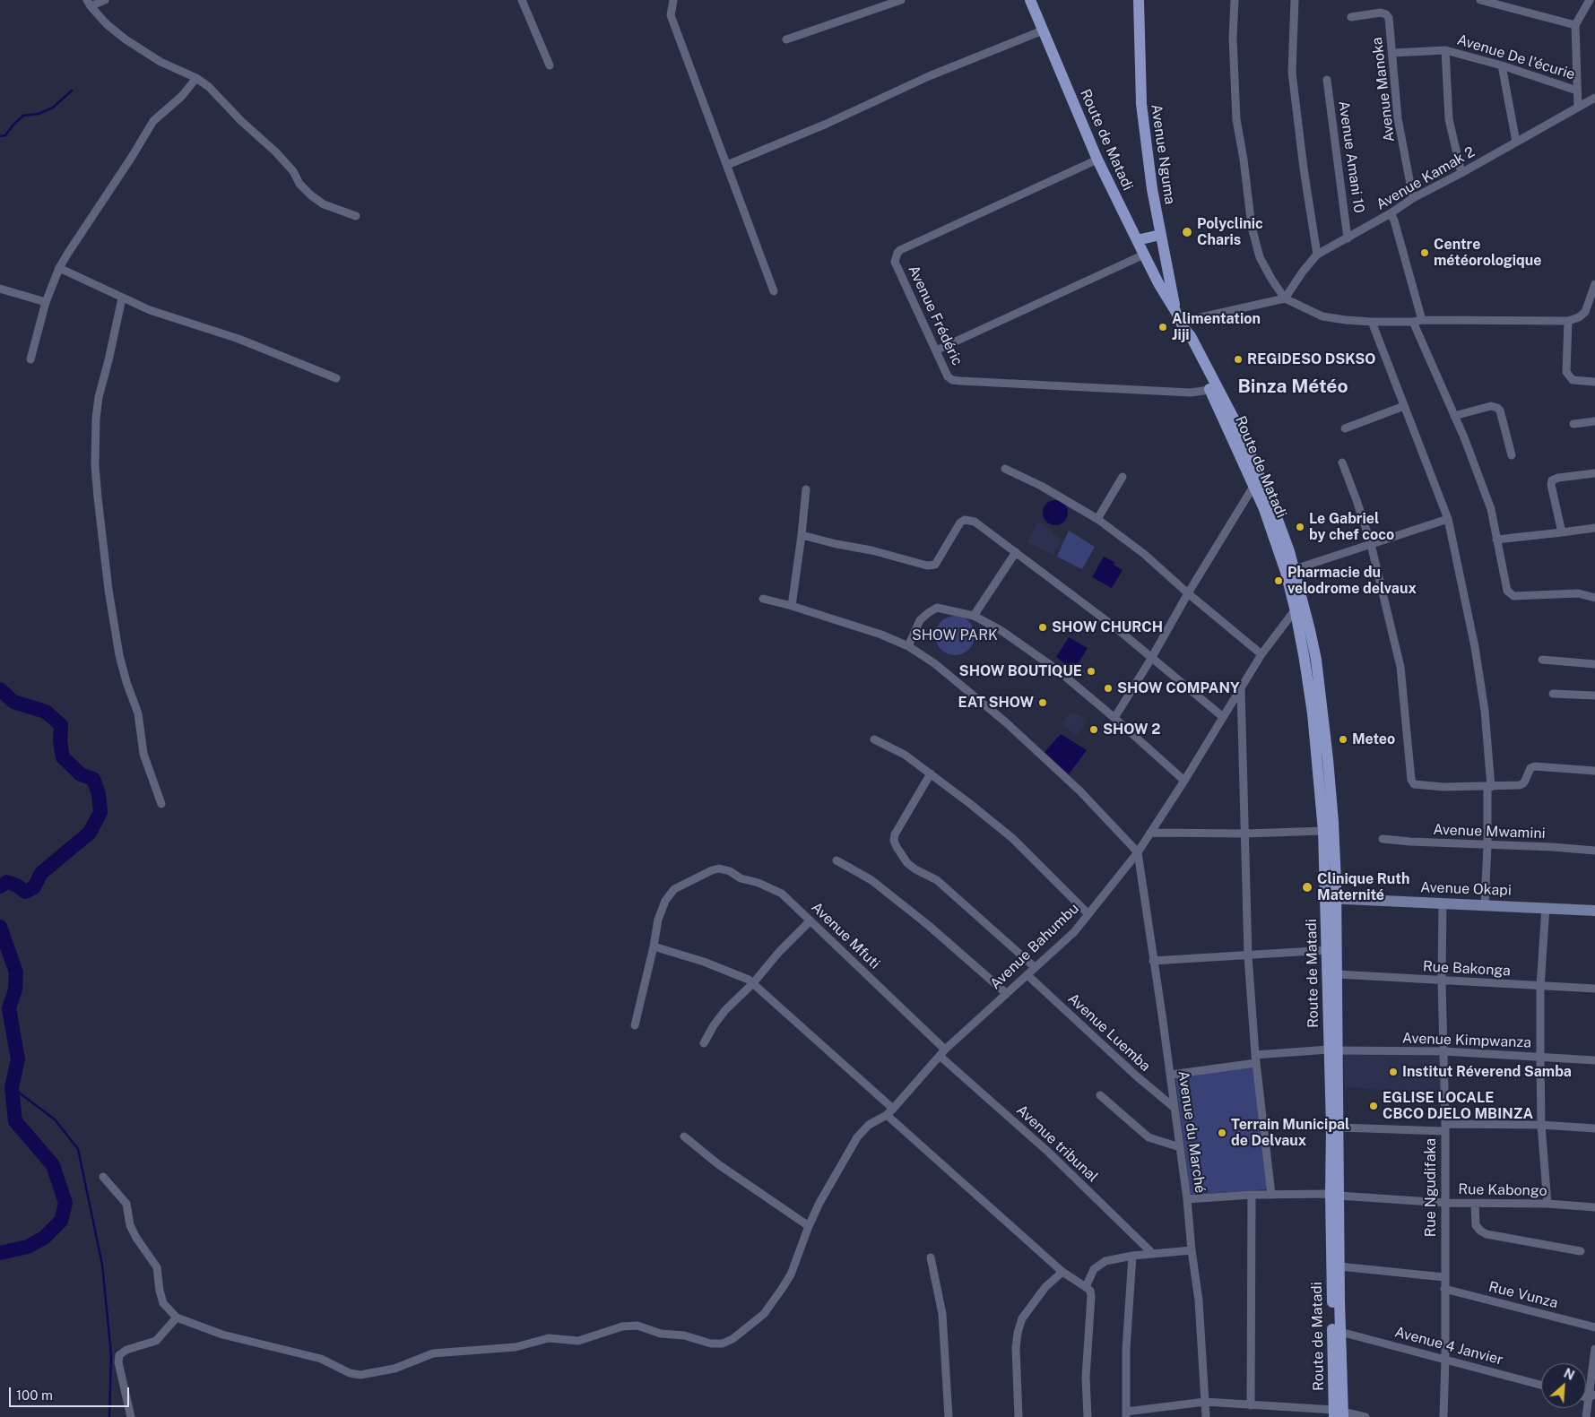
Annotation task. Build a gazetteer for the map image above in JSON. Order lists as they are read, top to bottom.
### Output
{
  "streets": {
    "main road": ["Route de Matadi", "Avenue Nguma"],
    "street": [
      "Avenue De l'écurie",
      "Avenue Manoka",
      "Avenue Amani 10",
      "Avenue Kamak 2",
      "Avenue Frédéric",
      "Avenue Mwamini",
      "Avenue Okapi",
      "Avenue Mfuti",
      "Avenue Bahumbu",
      "Rue Bakonga",
      "Avenue Luemba",
      "Avenue Kimpwanza",
      "Avenue du Marché",
      "Avenue tribunal",
      "Rue Ngudifaka",
      "Rue Kabongo",
      "Rue Vunza",
      "Avenue 4 Janvier"
    ]
  },
  "crossings": [
    ["Avenue De l'écurie", "Avenue Manoka"],
    ["Avenue Manoka", "Avenue Kamak 2"],
    ["Route de Matadi", "Avenue Nguma"],
    ["Route de Matadi", "Avenue Frédéric"],
    ["Route de Matadi", "Avenue Okapi"],
    ["Route de Matadi", "Avenue Bahumbu"],
    ["Route de Matadi", "Rue Bakonga"],
    ["Route de Matadi", "Avenue Kimpwanza"],
    ["Route de Matadi", "Rue Kabongo"],
    ["Route de Matadi", "Avenue 4 Janvier"],
    ["Avenue Amani 10", "Avenue Kamak 2"],
    ["Avenue Okapi", "Rue Ngudifaka"],
    ["Avenue Mfuti", "Avenue Bahumbu"],
    ["Avenue Mfuti", "Avenue tribunal"],
    ["Avenue Bahumbu", "Avenue Luemba"],
    ["Avenue Bahumbu", "Avenue du Marché"],
    ["Avenue Bahumbu", "Avenue tribunal"],
    ["Rue Bakonga", "Rue Ngudifaka"],
    ["Avenue Luemba", "Avenue du Marché"],
    ["Avenue Kimpwanza", "Avenue du Marché"],
    ["Avenue Kimpwanza", "Rue Ngudifaka"],
    ["Avenue du Marché", "Rue Kabongo"],
    ["Rue Ngudifaka", "Rue Kabongo"],
    ["Rue Ngudifaka", "Rue Vunza"],
    ["Rue Ngudifaka", "Avenue 4 Janvier"]
  ],
  "districts": ["Binza Météo"],
  "parks": ["SHOW PARK"],
  "places": [
    "Polyclinic Charis",
    "Centre météorologique",
    "Alimentation Jiji",
    "REGIDESO DSKSO",
    "Le Gabriel by chef coco",
    "Pharmacie du velodrome delvaux",
    "SHOW CHURCH",
    "SHOW BOUTIQUE",
    "SHOW COMPANY",
    "EAT SHOW",
    "SHOW 2",
    "Meteo",
    "Clinique Ruth Maternité",
    "Institut Réverend Samba",
    "EGLISE LOCALE CBCO DJELO MBINZA",
    "Terrain Municipal de Delvaux"
  ],
  "scale_bar": "100 m",
  "north": "top right"
}
